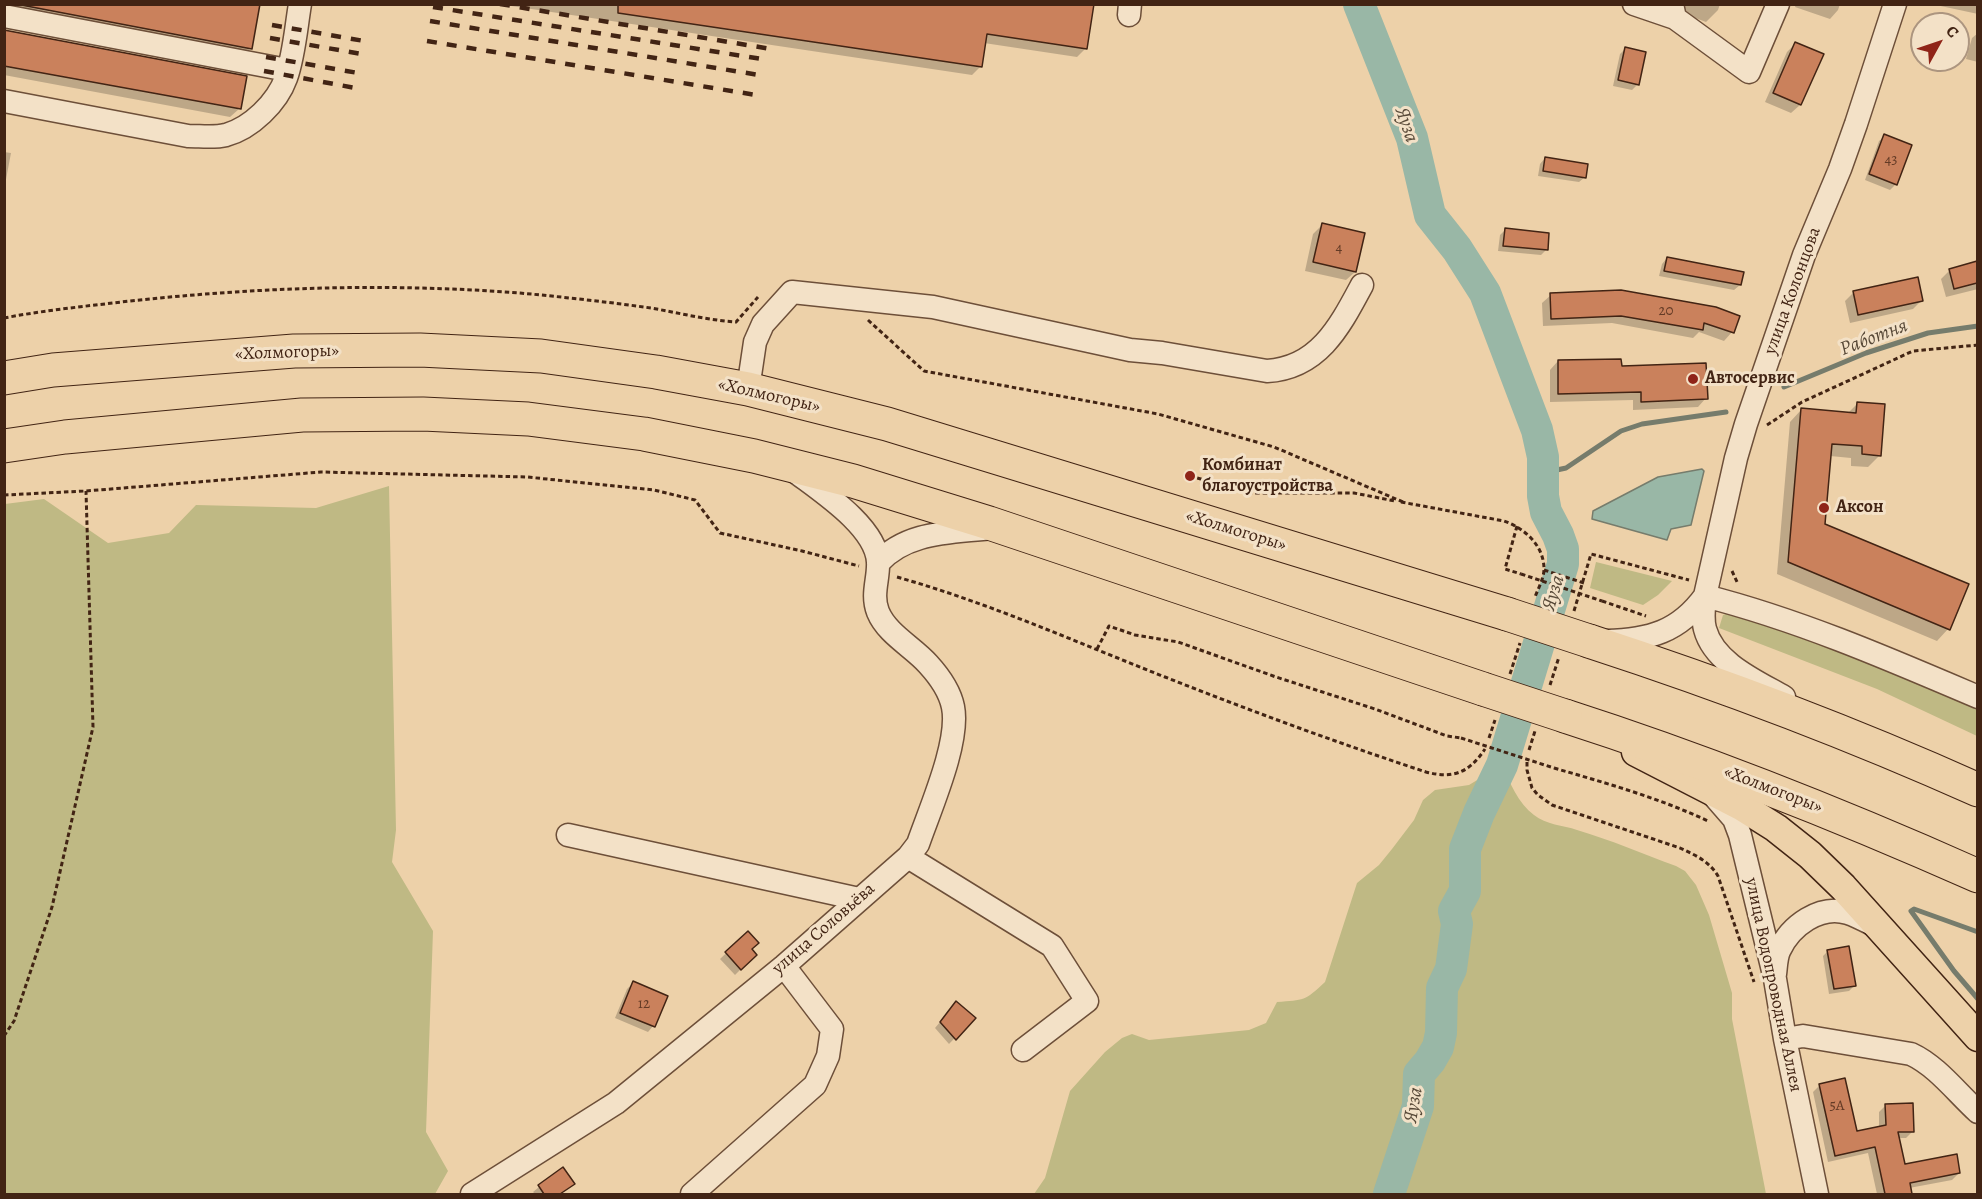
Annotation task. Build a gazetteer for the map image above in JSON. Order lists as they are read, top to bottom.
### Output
{
  "streets": {
    "highway": ["«Холмогоры»"],
    "street": ["улица Колонцова", "улица Соловьёва", "улица Водопроводная Аллея"]
  },
  "water": ["Яуза", "Работня"],
  "places": ["Автосервис", "Комбинат благоустройства", "Аксон"],
  "house_numbers": [
    "43",
    "4",
    "20",
    "12",
    "5А"
  ],
  "north": "top right"
}
